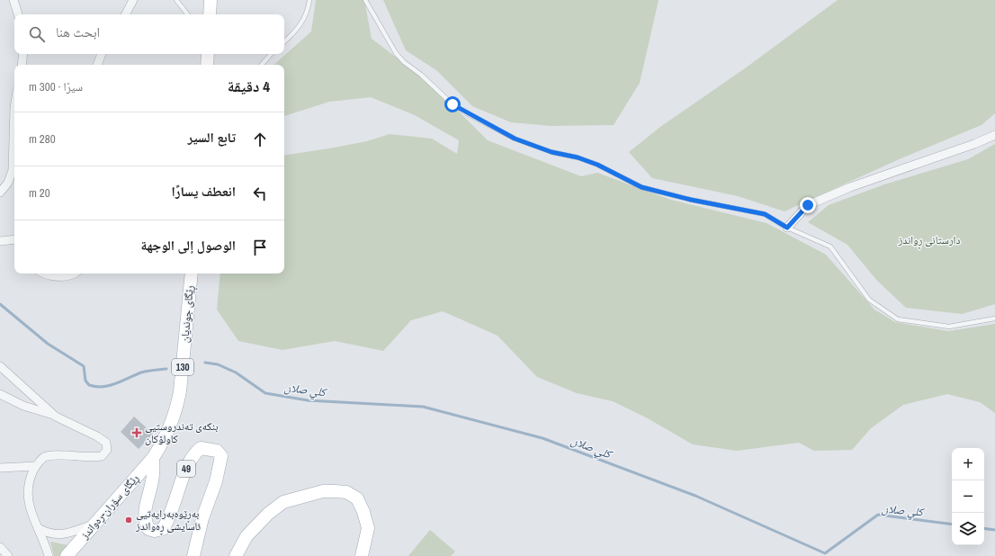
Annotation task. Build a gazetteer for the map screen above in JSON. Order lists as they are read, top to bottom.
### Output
{
  "streets": {
    "main road": [
      "ڕێگای جوندیان",
      "130",
      "49",
      "ڕێگای سۆران-ڕەواندز"
    ]
  },
  "crossings": [
    ["ڕێگای جوندیان", "49"],
    ["ڕێگای جوندیان", "ڕێگای سۆران-ڕەواندز"],
    ["49", "ڕێگای سۆران-ڕەواندز"]
  ],
  "water": ["كلي صلان"],
  "parks": ["دارستانی ڕواندز"],
  "places": {
    "health": ["بنکەی تەندروستیی کاولۆکان"],
    "other": ["بەڕێوەبەرایەتیی ئاسایشی ڕەواندز"]
  },
  "page": {
    "search": "ابحث هنا",
    "heading": ["4 دقيقة", "سيرًا · 300 m"],
    "list": [
      ["تابع السير", "280 m"],
      ["انعطف يسارًا", "20 m"],
      "الوصول إلى الوجهة"
    ],
    "map_buttons": ["+", "−"]
  }
}
